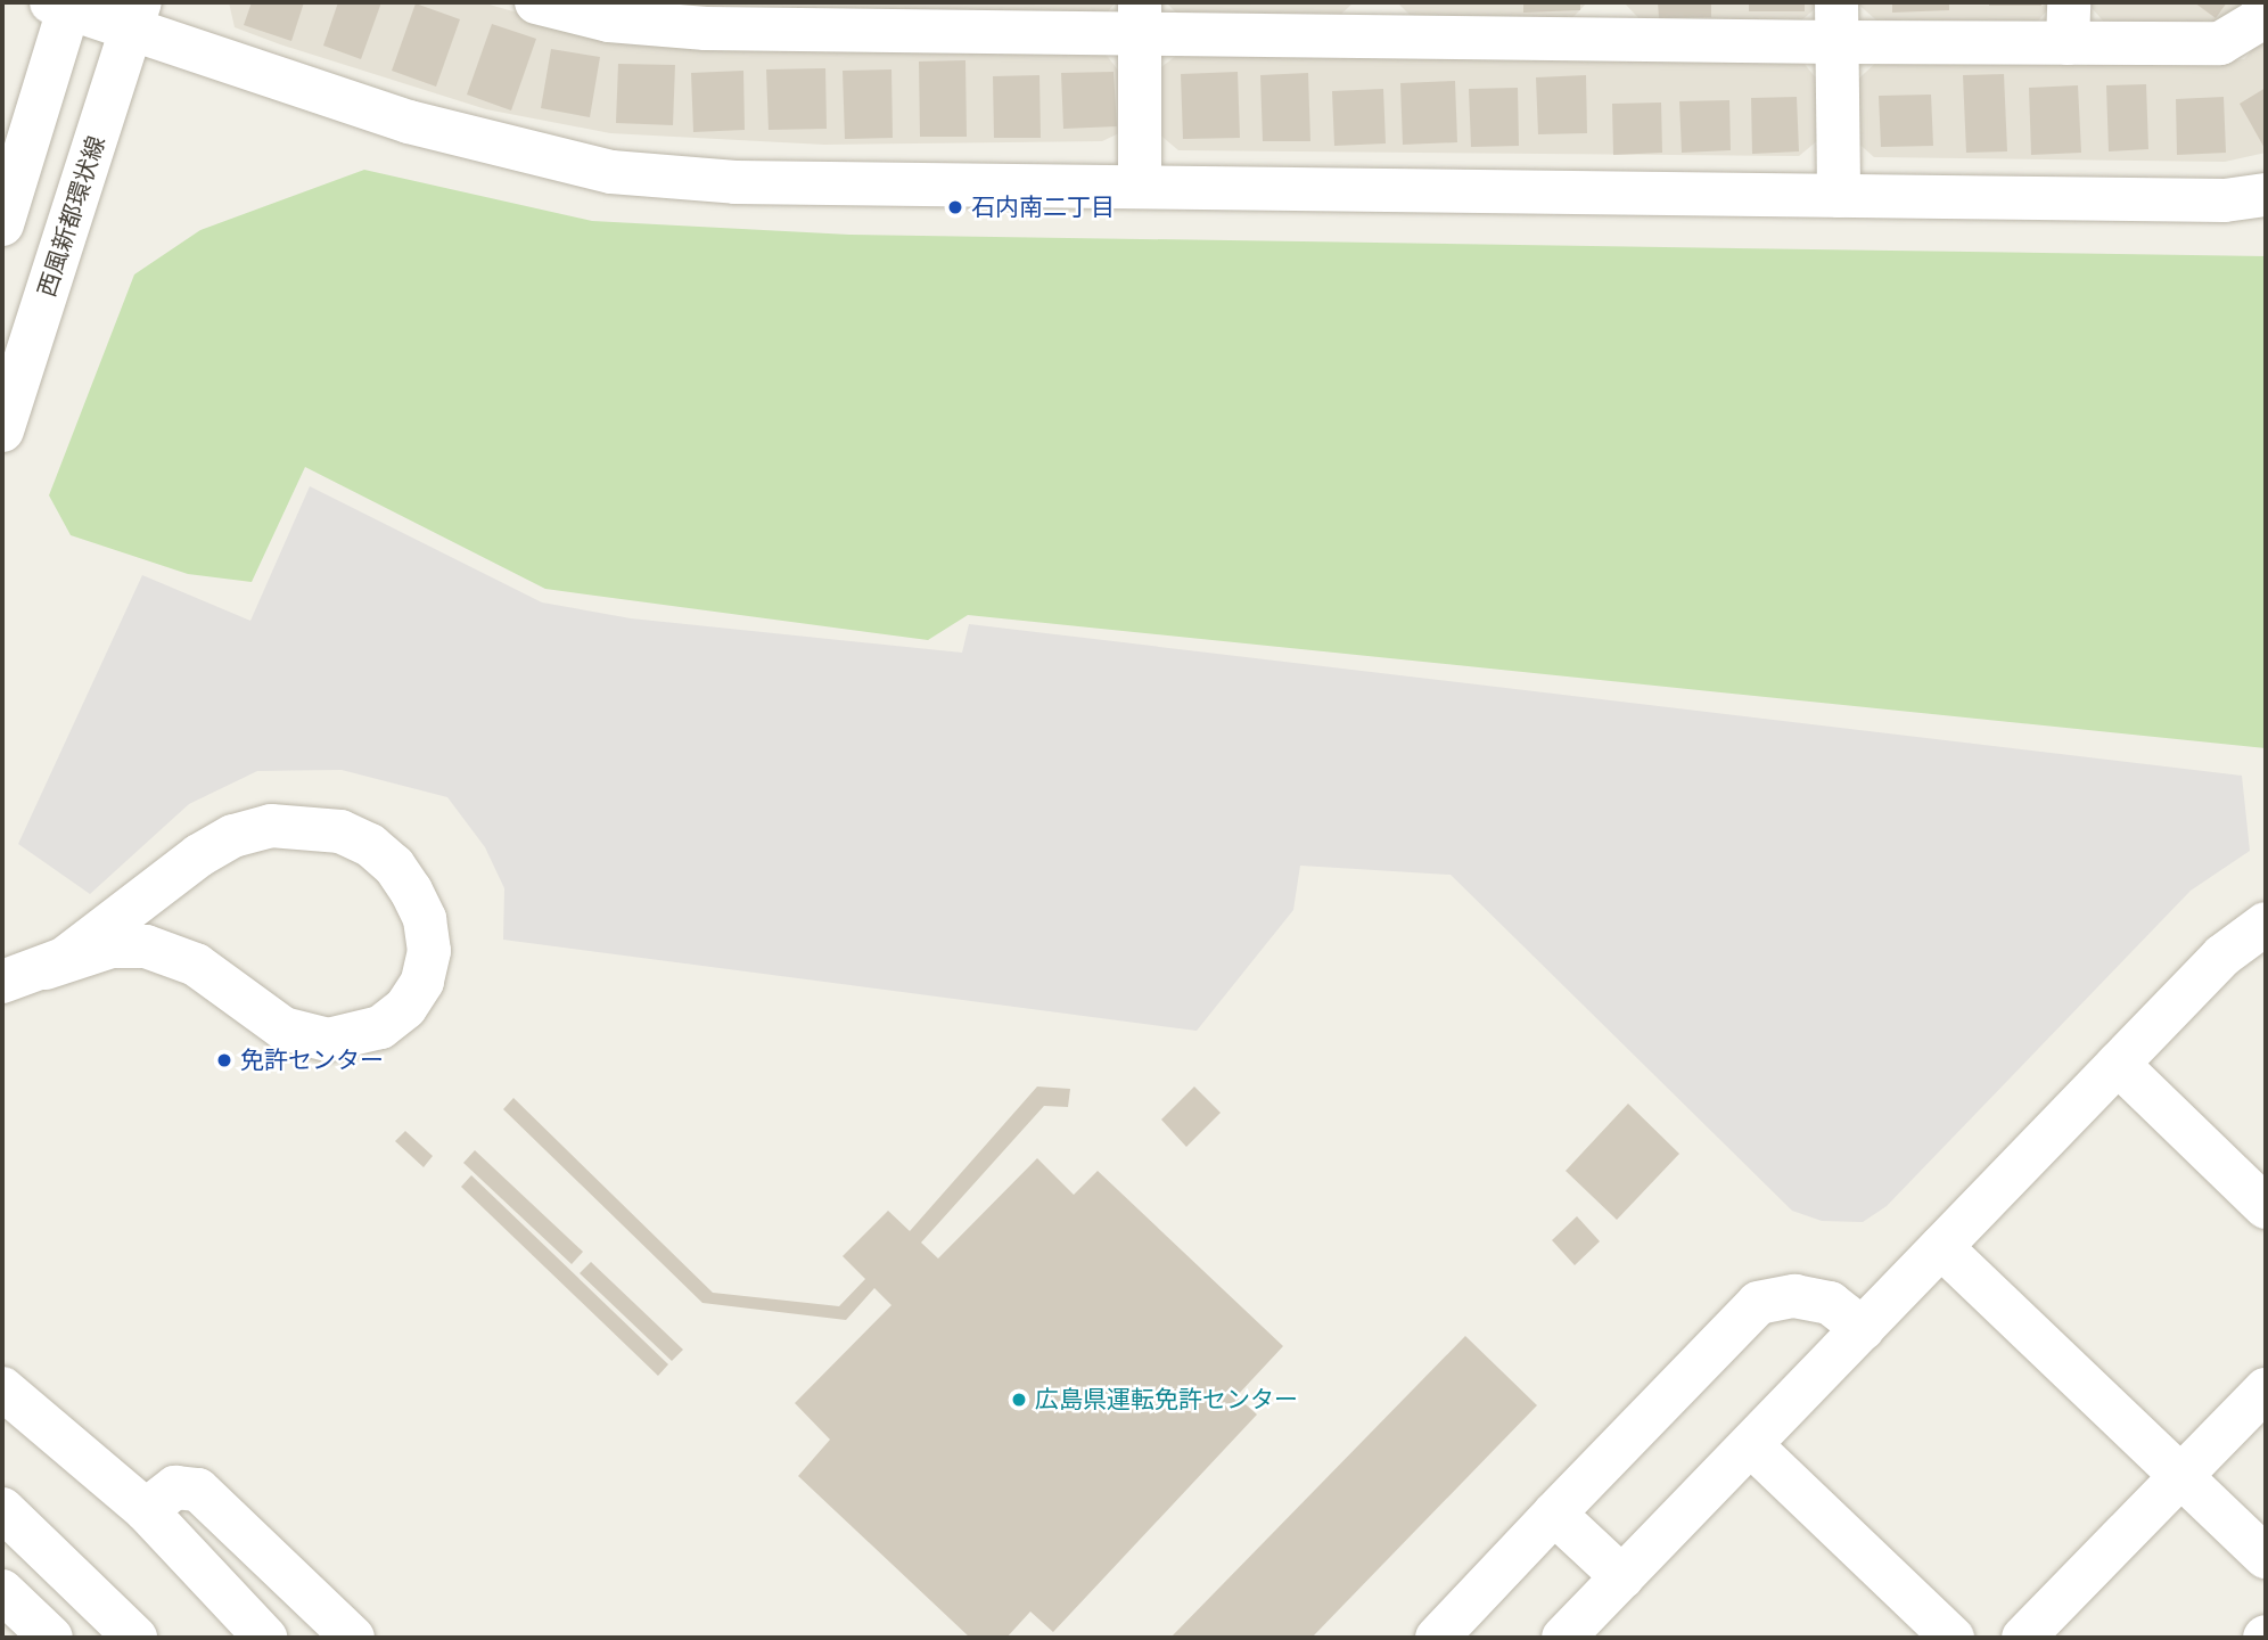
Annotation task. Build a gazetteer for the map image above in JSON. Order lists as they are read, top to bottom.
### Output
{
  "streets": {
    "street": ["西風新都環状線"]
  },
  "places": ["石内南二丁目", "免許センター", "広島県運転免許センター"]
}
